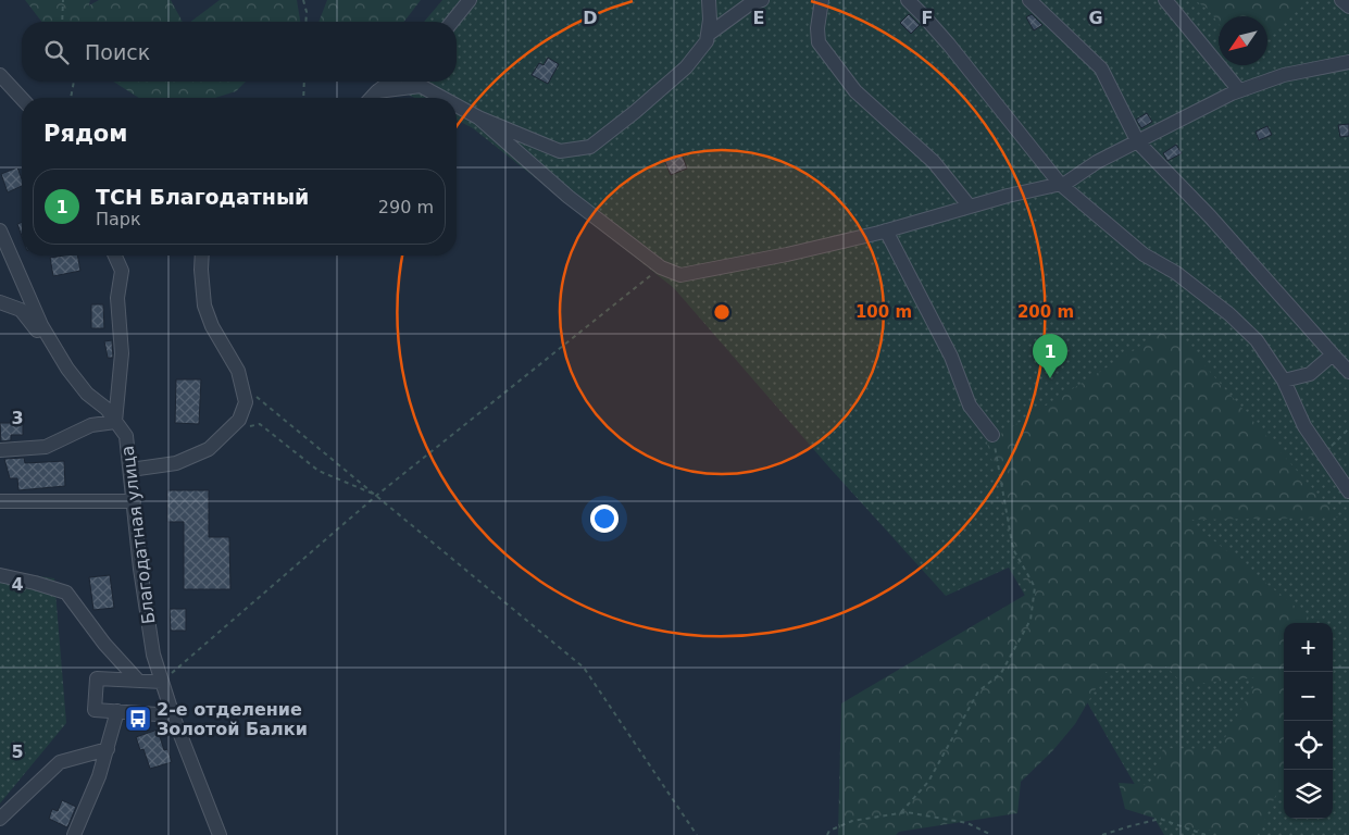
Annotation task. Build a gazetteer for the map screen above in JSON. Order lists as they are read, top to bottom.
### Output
{
  "streets": {
    "street": ["Благодатная улица"]
  },
  "places": {
    "bus stop": ["2-е отделение Золотой Балки"]
  },
  "north": "bottom left",
  "page": {
    "search": "Поиск",
    "heading": "Рядом",
    "list": [
      {
        "mark": "1",
        "name": "ТСН Благодатный",
        "note": "Парк",
        "value": "290 m"
      }
    ],
    "pins": "1",
    "map_buttons": ["+", "−"]
  },
  "grid": {
    "columns": [
      "D",
      "E",
      "F",
      "G"
    ],
    "rows": ["3", "4", "5"]
  },
  "rings": ["100 m", "200 m"]
}
